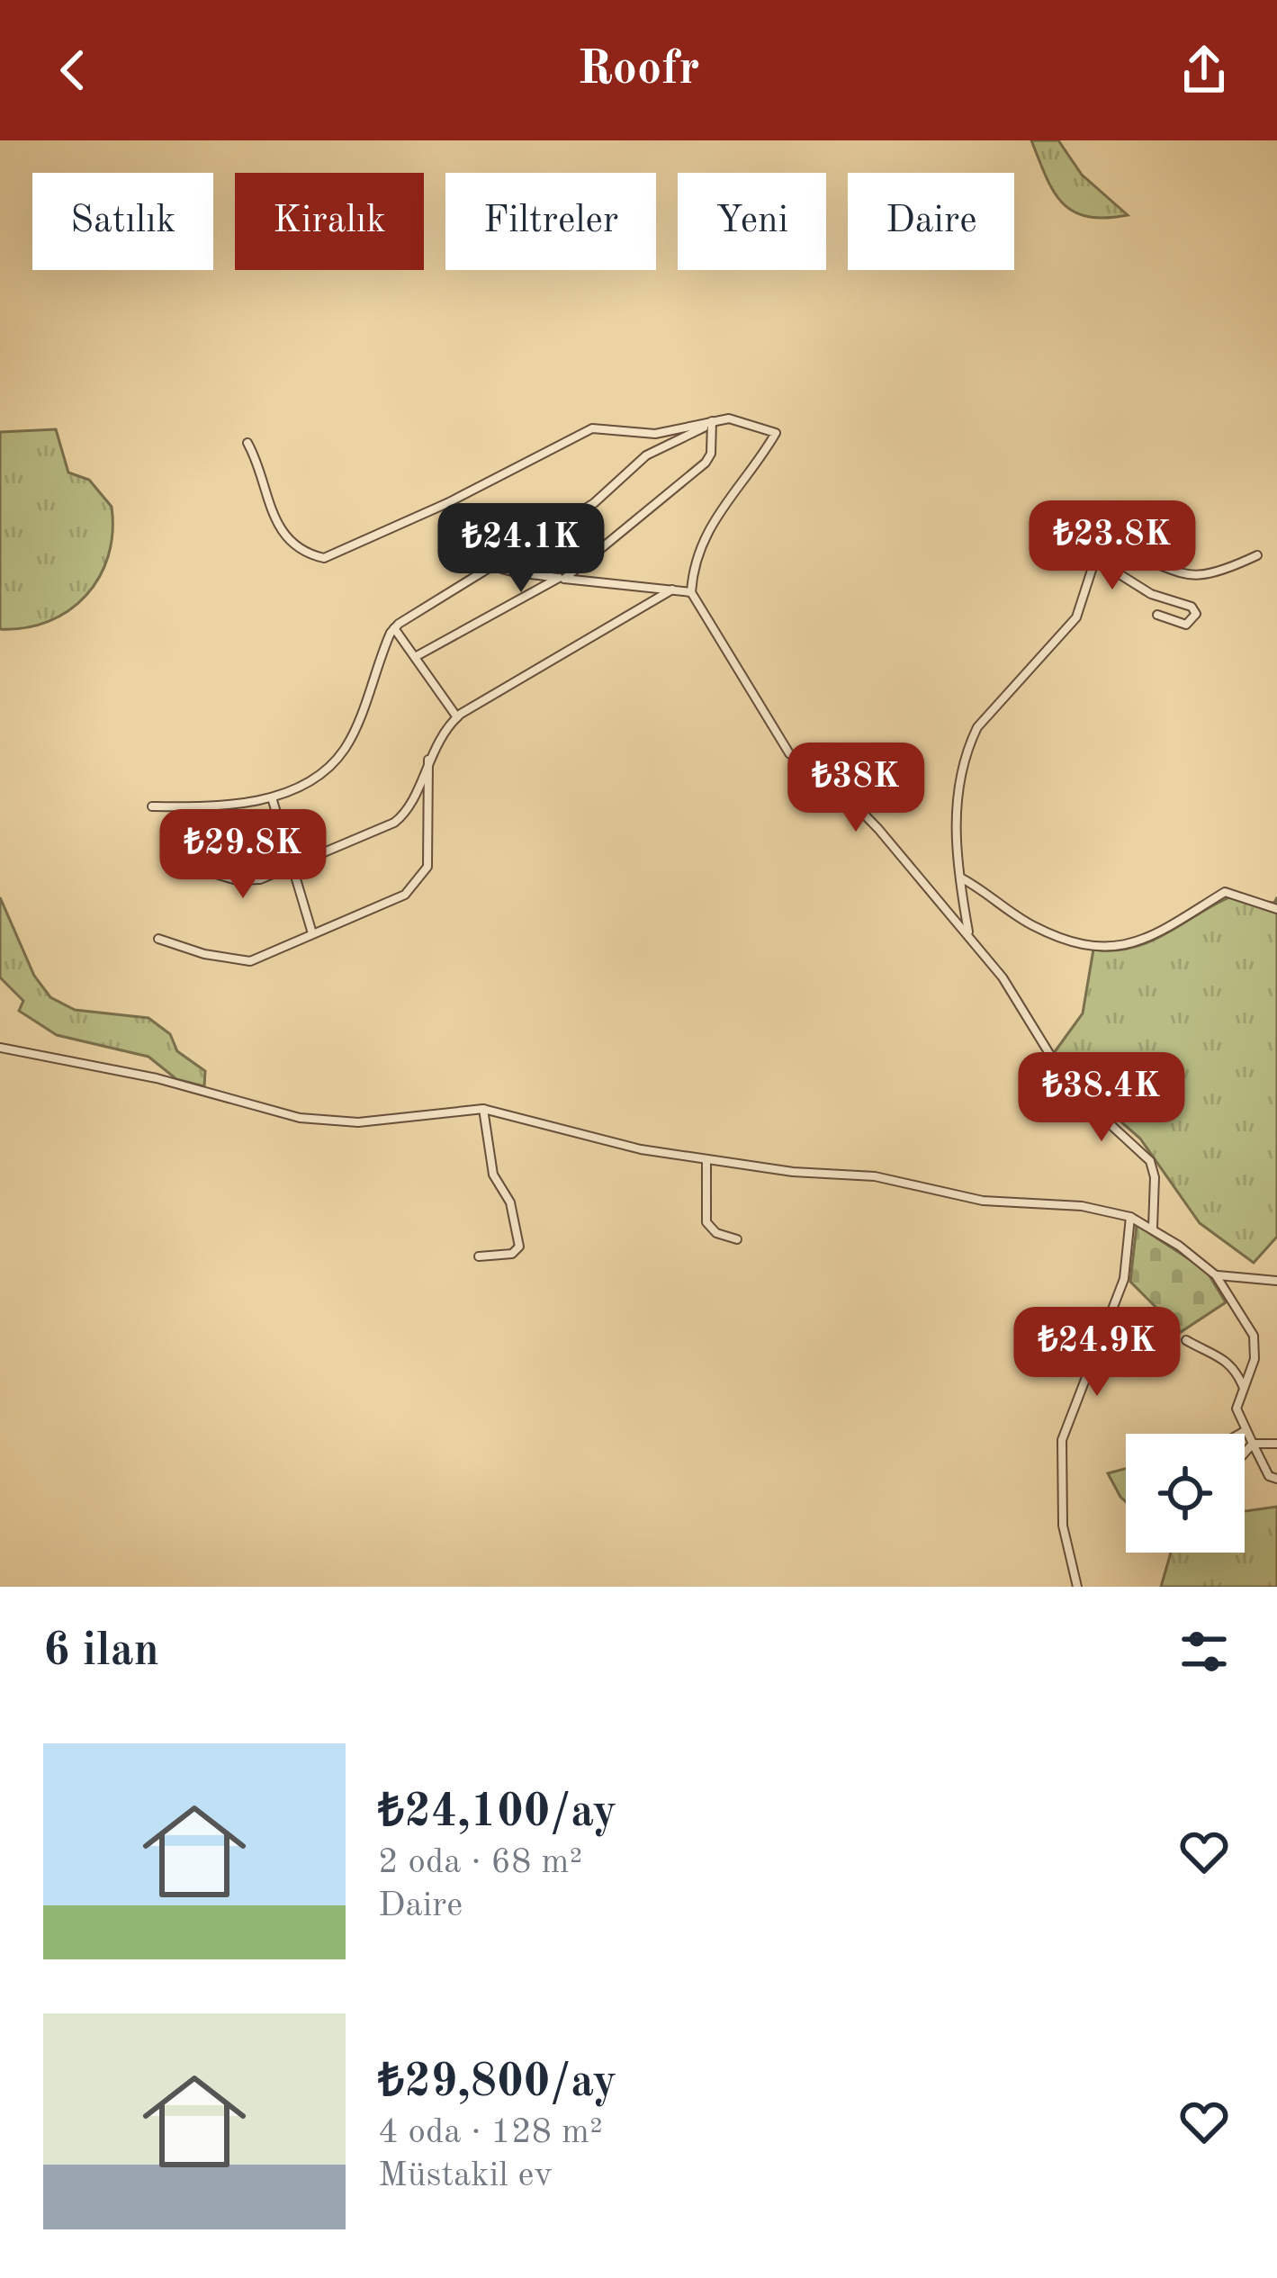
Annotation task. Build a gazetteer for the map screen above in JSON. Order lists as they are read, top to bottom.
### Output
{
  "page": {
    "header": "Roofr",
    "chip": [
      "Satılık",
      "Kiralık",
      "Filtreler",
      "Yeni",
      "Daire"
    ],
    "price": [
      "₺23.8K",
      "₺24.1K",
      "₺38K",
      "₺29.8K",
      "₺38.4K",
      "₺24.9K"
    ],
    "heading": "6 ilan",
    "list": [
      {
        "name": "₺24,100/ay",
        "note": "2 oda · 68 m² · Daire"
      },
      {
        "name": "₺29,800/ay",
        "note": "4 oda · 128 m² · Müstakil ev"
      }
    ]
  }
}
